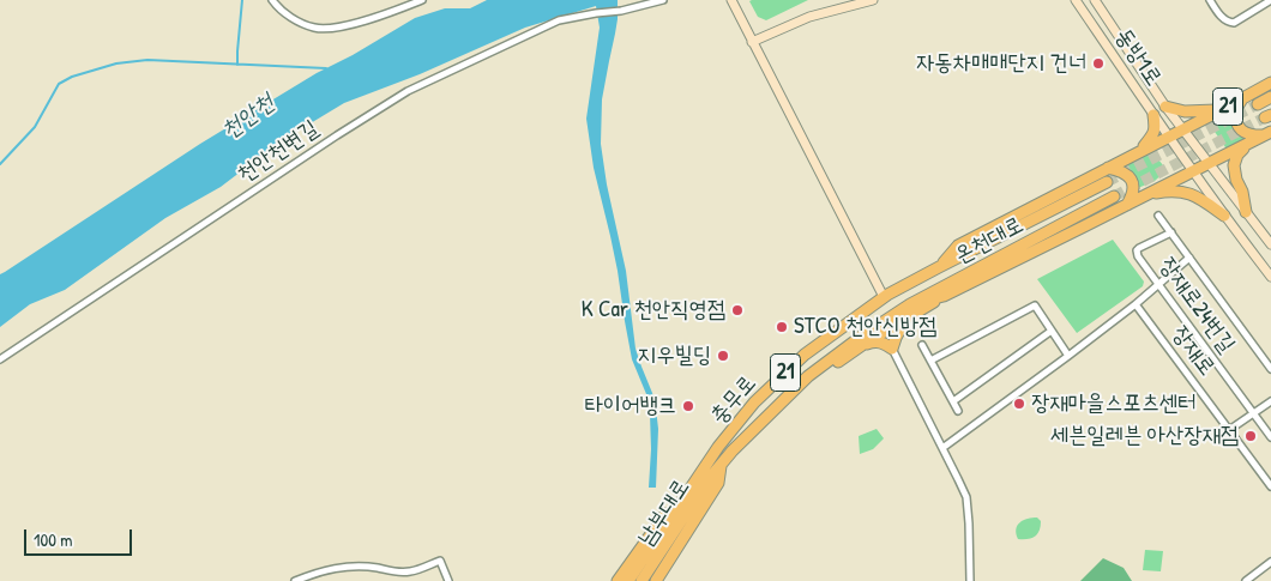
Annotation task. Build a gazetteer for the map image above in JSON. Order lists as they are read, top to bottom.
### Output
{
  "streets": {
    "highway": [
      "21",
      "온천대로",
      "충무로",
      "남부대로"
    ],
    "main road": ["동방1로"],
    "street": ["천안천변길", "장재로24번길", "장재로"]
  },
  "crossings": [
    ["동방1로", "21"],
    ["21", "온천대로"],
    ["온천대로", "충무로"],
    ["충무로", "남부대로"]
  ],
  "water": ["천안천"],
  "places": [
    "자동차매매단지 건너",
    "K Car 천안직영점",
    "STCO 천안신방점",
    "지우빌딩",
    "장재마을스포츠센터",
    "타이어뱅크",
    "세븐일레븐 아산장재점"
  ],
  "scale_bar": "100 m"
}
